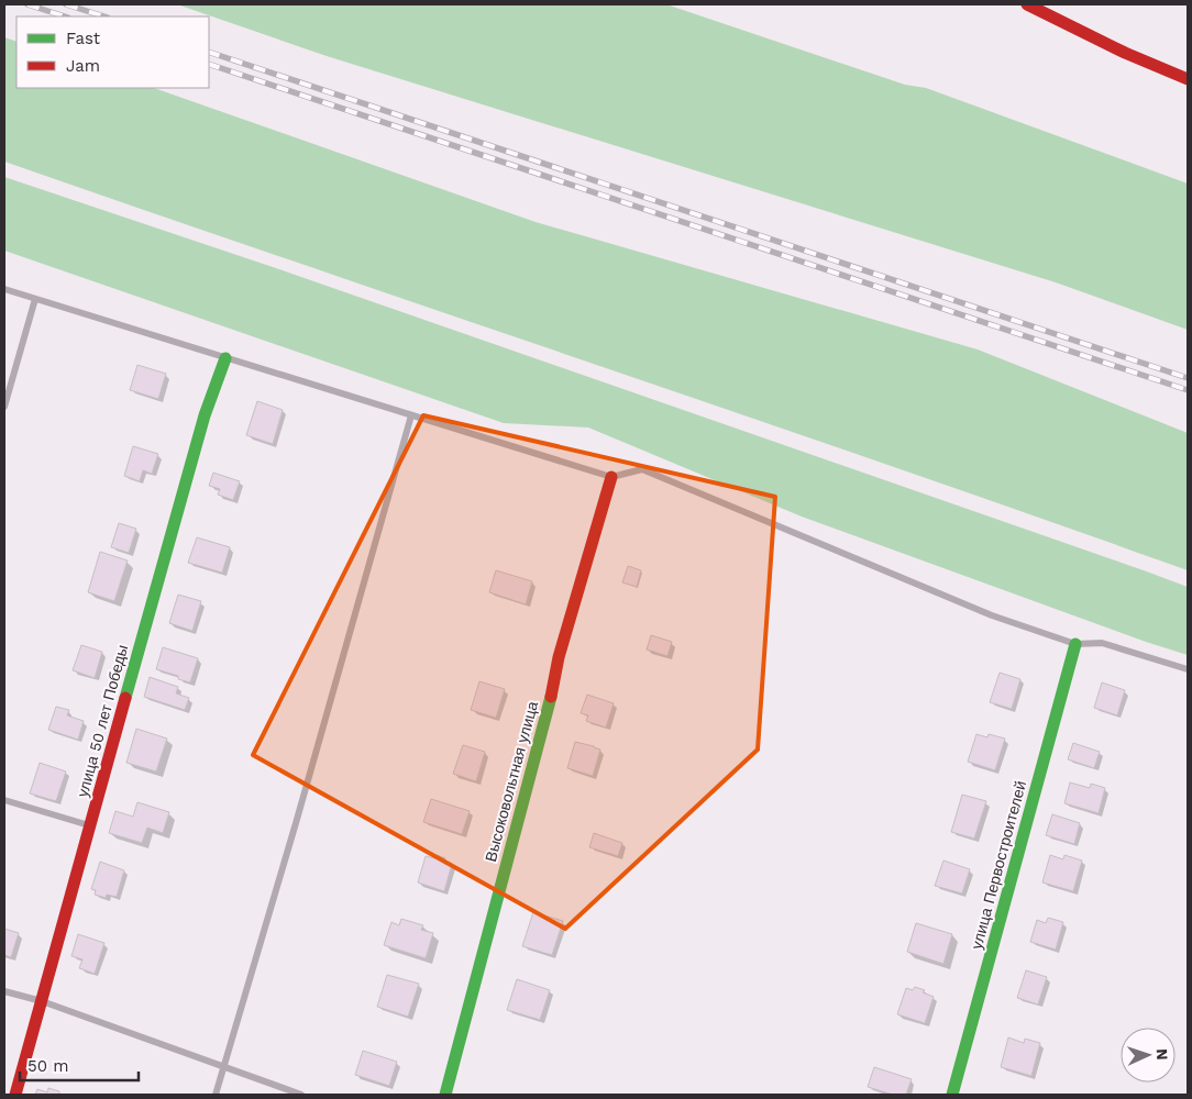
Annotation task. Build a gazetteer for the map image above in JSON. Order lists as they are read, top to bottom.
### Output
{
  "streets": {
    "street": ["улица 50 лет Победы", "Высоковольтная улица", "улица Первостроителей"]
  },
  "legend": ["Fast", "Jam"],
  "scale_bar": "50 m",
  "north": "right"
}
